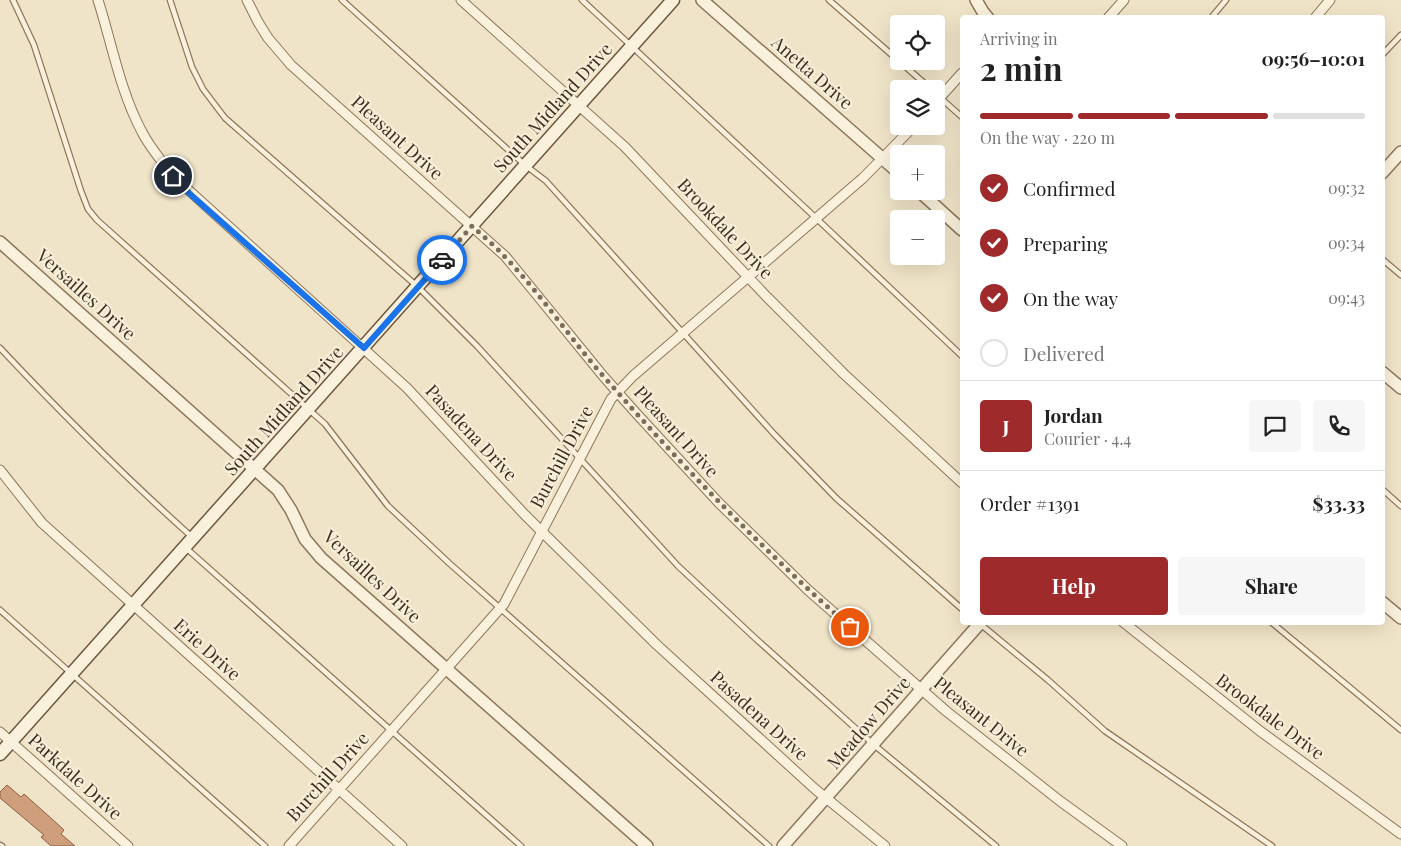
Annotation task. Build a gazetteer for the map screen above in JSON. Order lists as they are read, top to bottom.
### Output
{
  "streets": {
    "main road": ["South Midland Drive"],
    "street": [
      "Anetta Drive",
      "Pleasant Drive",
      "Brookdale Drive",
      "Versailles Drive",
      "Pasadena Drive",
      "Burchill Drive",
      "Erie Drive",
      "Meadow Drive",
      "Parkdale Drive"
    ]
  },
  "crossings": [
    ["Anetta Drive", "Burchill Drive"],
    ["South Midland Drive", "Pleasant Drive"],
    ["South Midland Drive", "Brookdale Drive"],
    ["South Midland Drive", "Versailles Drive"],
    ["South Midland Drive", "Pasadena Drive"],
    ["South Midland Drive", "Erie Drive"],
    ["South Midland Drive", "Parkdale Drive"],
    ["Pleasant Drive", "Burchill Drive"],
    ["Pleasant Drive", "Meadow Drive"],
    ["Brookdale Drive", "Burchill Drive"],
    ["Versailles Drive", "Burchill Drive"],
    ["Pasadena Drive", "Burchill Drive"],
    ["Pasadena Drive", "Meadow Drive"],
    ["Burchill Drive", "Erie Drive"]
  ],
  "page": {
    "map_buttons": ["+", "−"],
    "heading": ["2 min", "Arriving in", "09:56–10:01"],
    "panel": [
      "Jordan",
      "Courier · 4.4",
      "Order #1391",
      "$33.33"
    ],
    "bar": "On the way · 220 m",
    "list": [
      ["Confirmed", "09:32"],
      ["Preparing", "09:34"],
      ["On the way", "09:43"],
      "Delivered"
    ],
    "round": "J",
    "buttons": ["Help", "Share"]
  }
}
